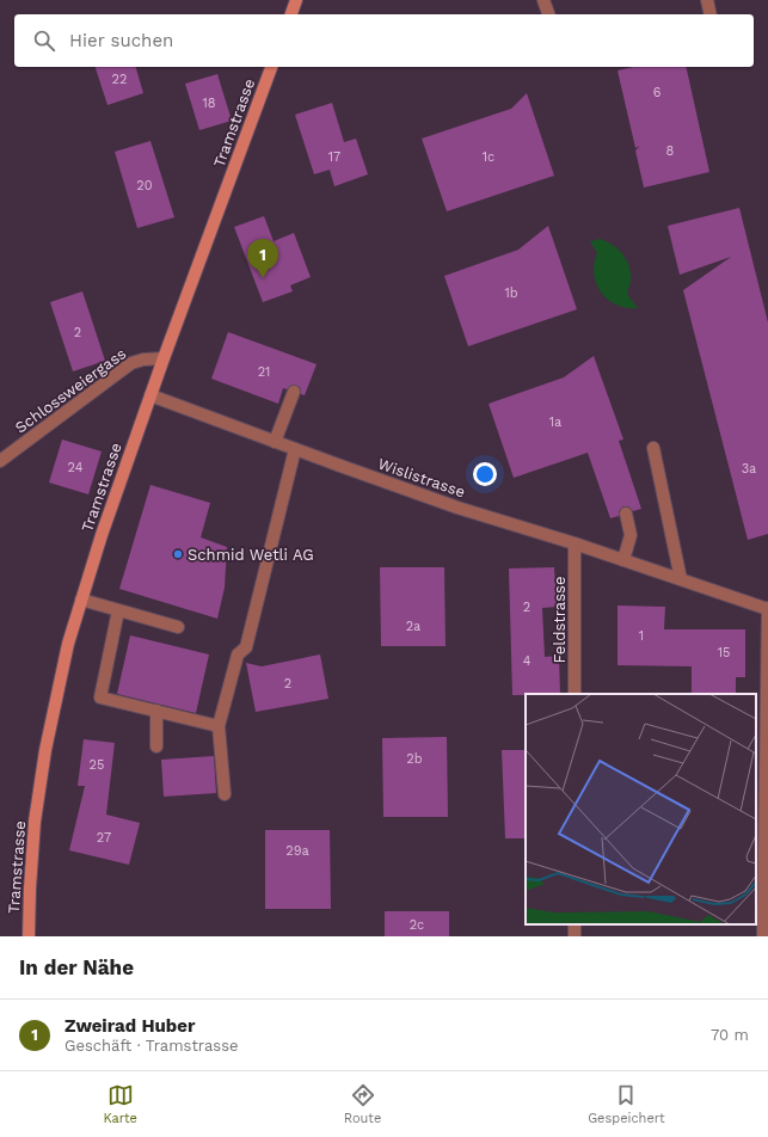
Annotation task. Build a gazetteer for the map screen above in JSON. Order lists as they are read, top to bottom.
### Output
{
  "streets": {
    "main road": ["Tramstrasse"],
    "street": ["Schlossweiergass", "Wislistrasse", "Feldstrasse"]
  },
  "crossings": [
    ["Tramstrasse", "Schlossweiergass"],
    ["Tramstrasse", "Wislistrasse"],
    ["Wislistrasse", "Feldstrasse"]
  ],
  "places": ["Schmid Wetli AG"],
  "house_numbers": [
    "22",
    "6",
    "18",
    "8",
    "17",
    "1c",
    "20",
    "1b",
    "2",
    "21",
    "1a",
    "24",
    "3a",
    "2",
    "2a",
    "1",
    "15",
    "4",
    "2",
    "2b",
    "25",
    "27",
    "29a",
    "2c"
  ],
  "page": {
    "search": "Hier suchen",
    "pins": "1",
    "heading": "In der Nähe",
    "list": [
      {
        "mark": "1",
        "name": "Zweirad Huber",
        "note": "Geschäft · Tramstrasse",
        "value": "70 m"
      }
    ],
    "nav": ["Karte", "Route", "Gespeichert"]
  }
}
